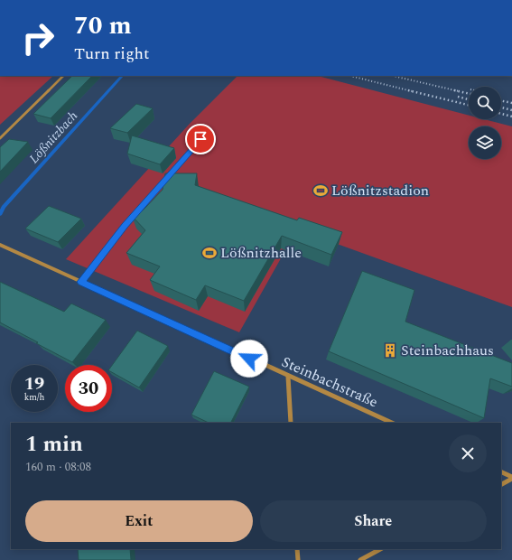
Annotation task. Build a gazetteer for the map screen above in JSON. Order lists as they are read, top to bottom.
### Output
{
  "streets": {
    "street": ["Steinbachstraße"]
  },
  "water": ["Lößnitzbach"],
  "places": {
    "sports": ["Lößnitzstadion", "Lößnitzhalle"],
    "building": ["Steinbachhaus"]
  },
  "page": {
    "turn": ["70 m", "Turn right"],
    "speed": "19 km/h",
    "limit": "30",
    "heading": ["1 min", "160 m · 08:08"],
    "buttons": ["Exit", "Share"]
  }
}
